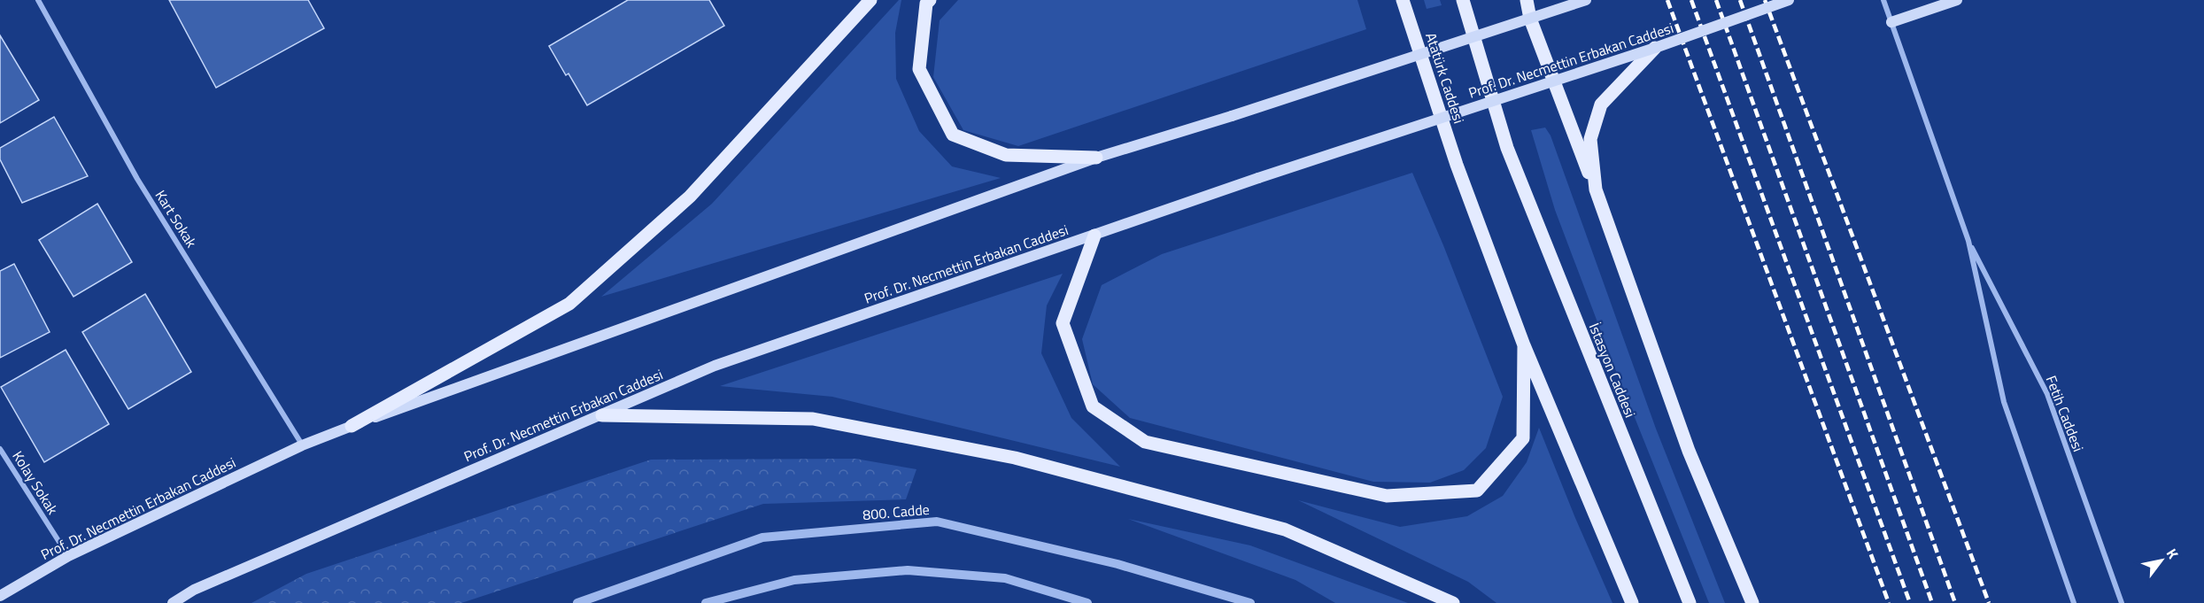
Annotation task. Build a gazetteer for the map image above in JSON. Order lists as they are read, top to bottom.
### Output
{
  "streets": {
    "main road": ["Prof. Dr. Necmettin Erbakan Caddesi", "Atatürk Caddesi", "İstasyon Caddesi"],
    "street": [
      "Kart Sokak",
      "Fetih Caddesi",
      "Kolay Sokak",
      "800. Cadde"
    ]
  },
  "crossings": [
    ["Prof. Dr. Necmettin Erbakan Caddesi", "Kart Sokak"],
    ["Prof. Dr. Necmettin Erbakan Caddesi", "Kolay Sokak"]
  ],
  "north": "top right"
}
